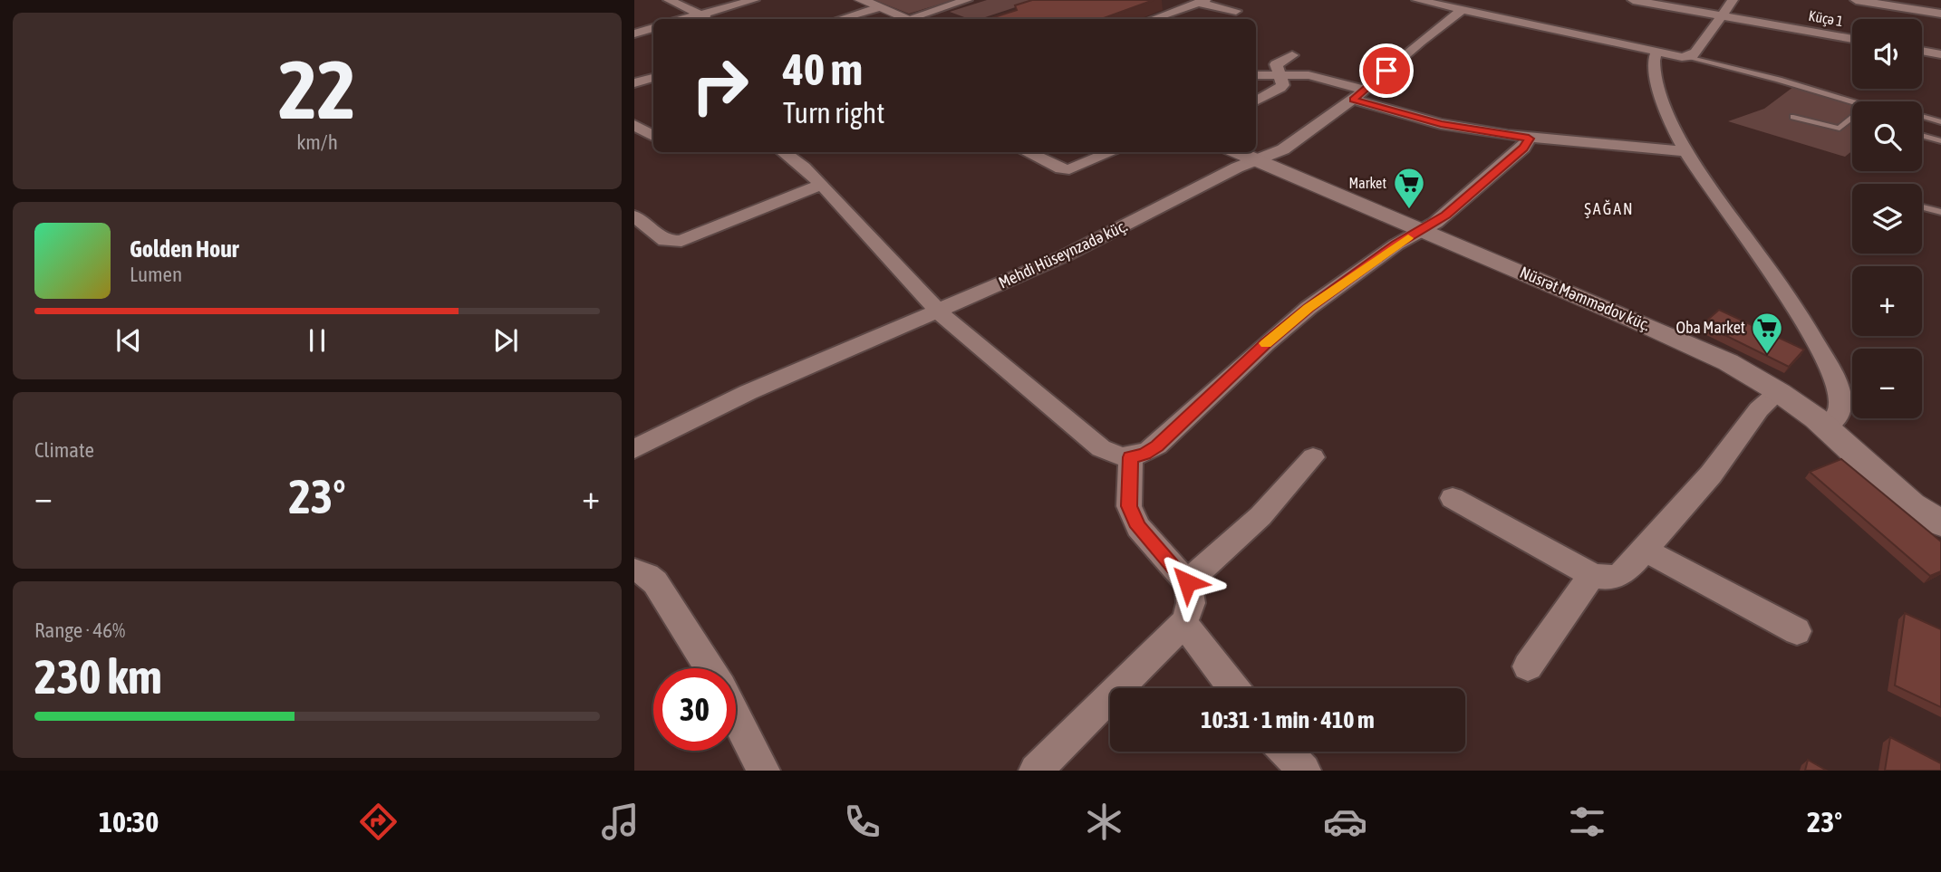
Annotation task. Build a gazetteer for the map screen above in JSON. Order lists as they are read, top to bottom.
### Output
{
  "streets": {
    "street": ["Küçə 1", "Mehdi Hüseynzadə küç.", "Nüsrət Məmmədov küç."]
  },
  "crossings": [
    ["Mehdi Hüseynzadə küç.", "Nüsrət Məmmədov küç."]
  ],
  "districts": ["ŞAĞAN"],
  "places": {
    "supermarket": ["Market", "Oba Market"]
  },
  "page": {
    "tile": [
      ["22", "km/h"],
      "Climate",
      ["Range · 46%", "230 km"]
    ],
    "map_buttons": ["+", "−"],
    "turn": ["40 m", "Turn right"],
    "song": ["Golden Hour", "Lumen"],
    "heat": ["−", "23°", "+"],
    "limit": "30",
    "trip": "10:31 · 1 min · 410 m",
    "tabs": ["10:30", "23°"]
  }
}
